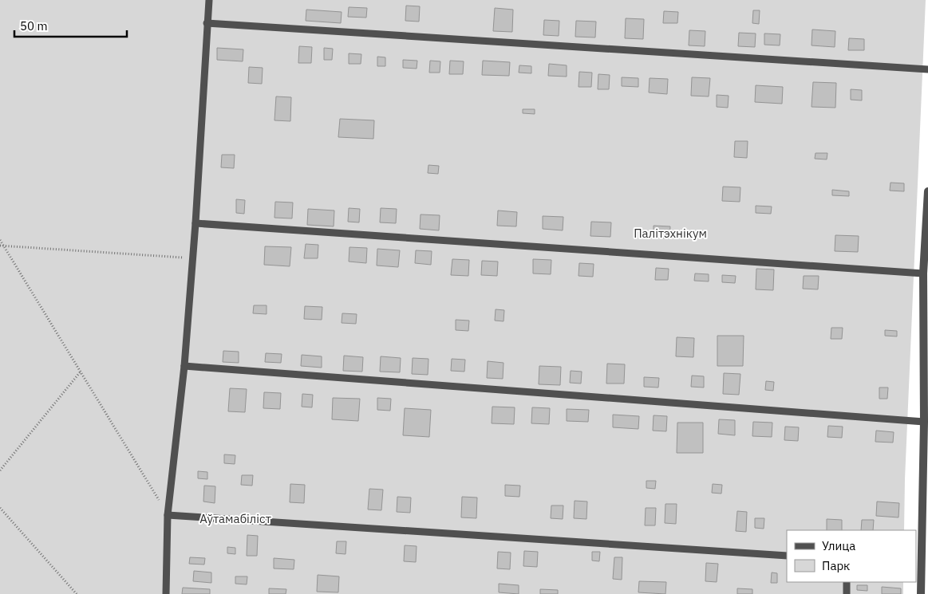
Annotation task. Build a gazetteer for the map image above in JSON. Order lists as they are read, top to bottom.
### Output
{
  "parks": ["Палітэхнікум", "Аўтамабіліст"],
  "legend": ["Улица", "Парк"],
  "scale_bar": "50 m"
}
